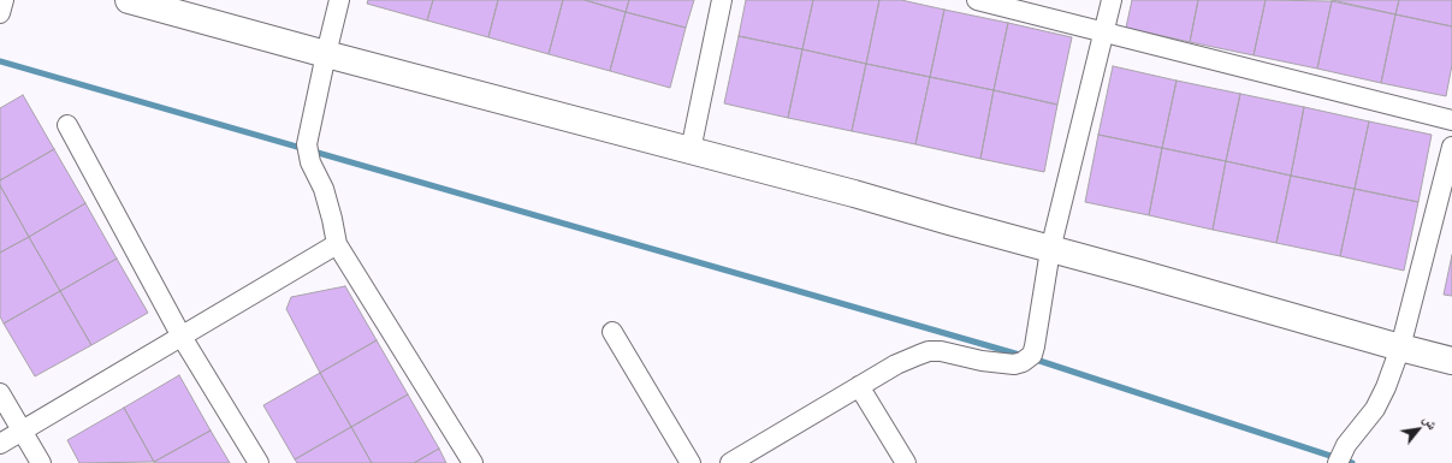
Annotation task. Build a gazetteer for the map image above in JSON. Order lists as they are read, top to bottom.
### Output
{
  "north": "top right"
}
